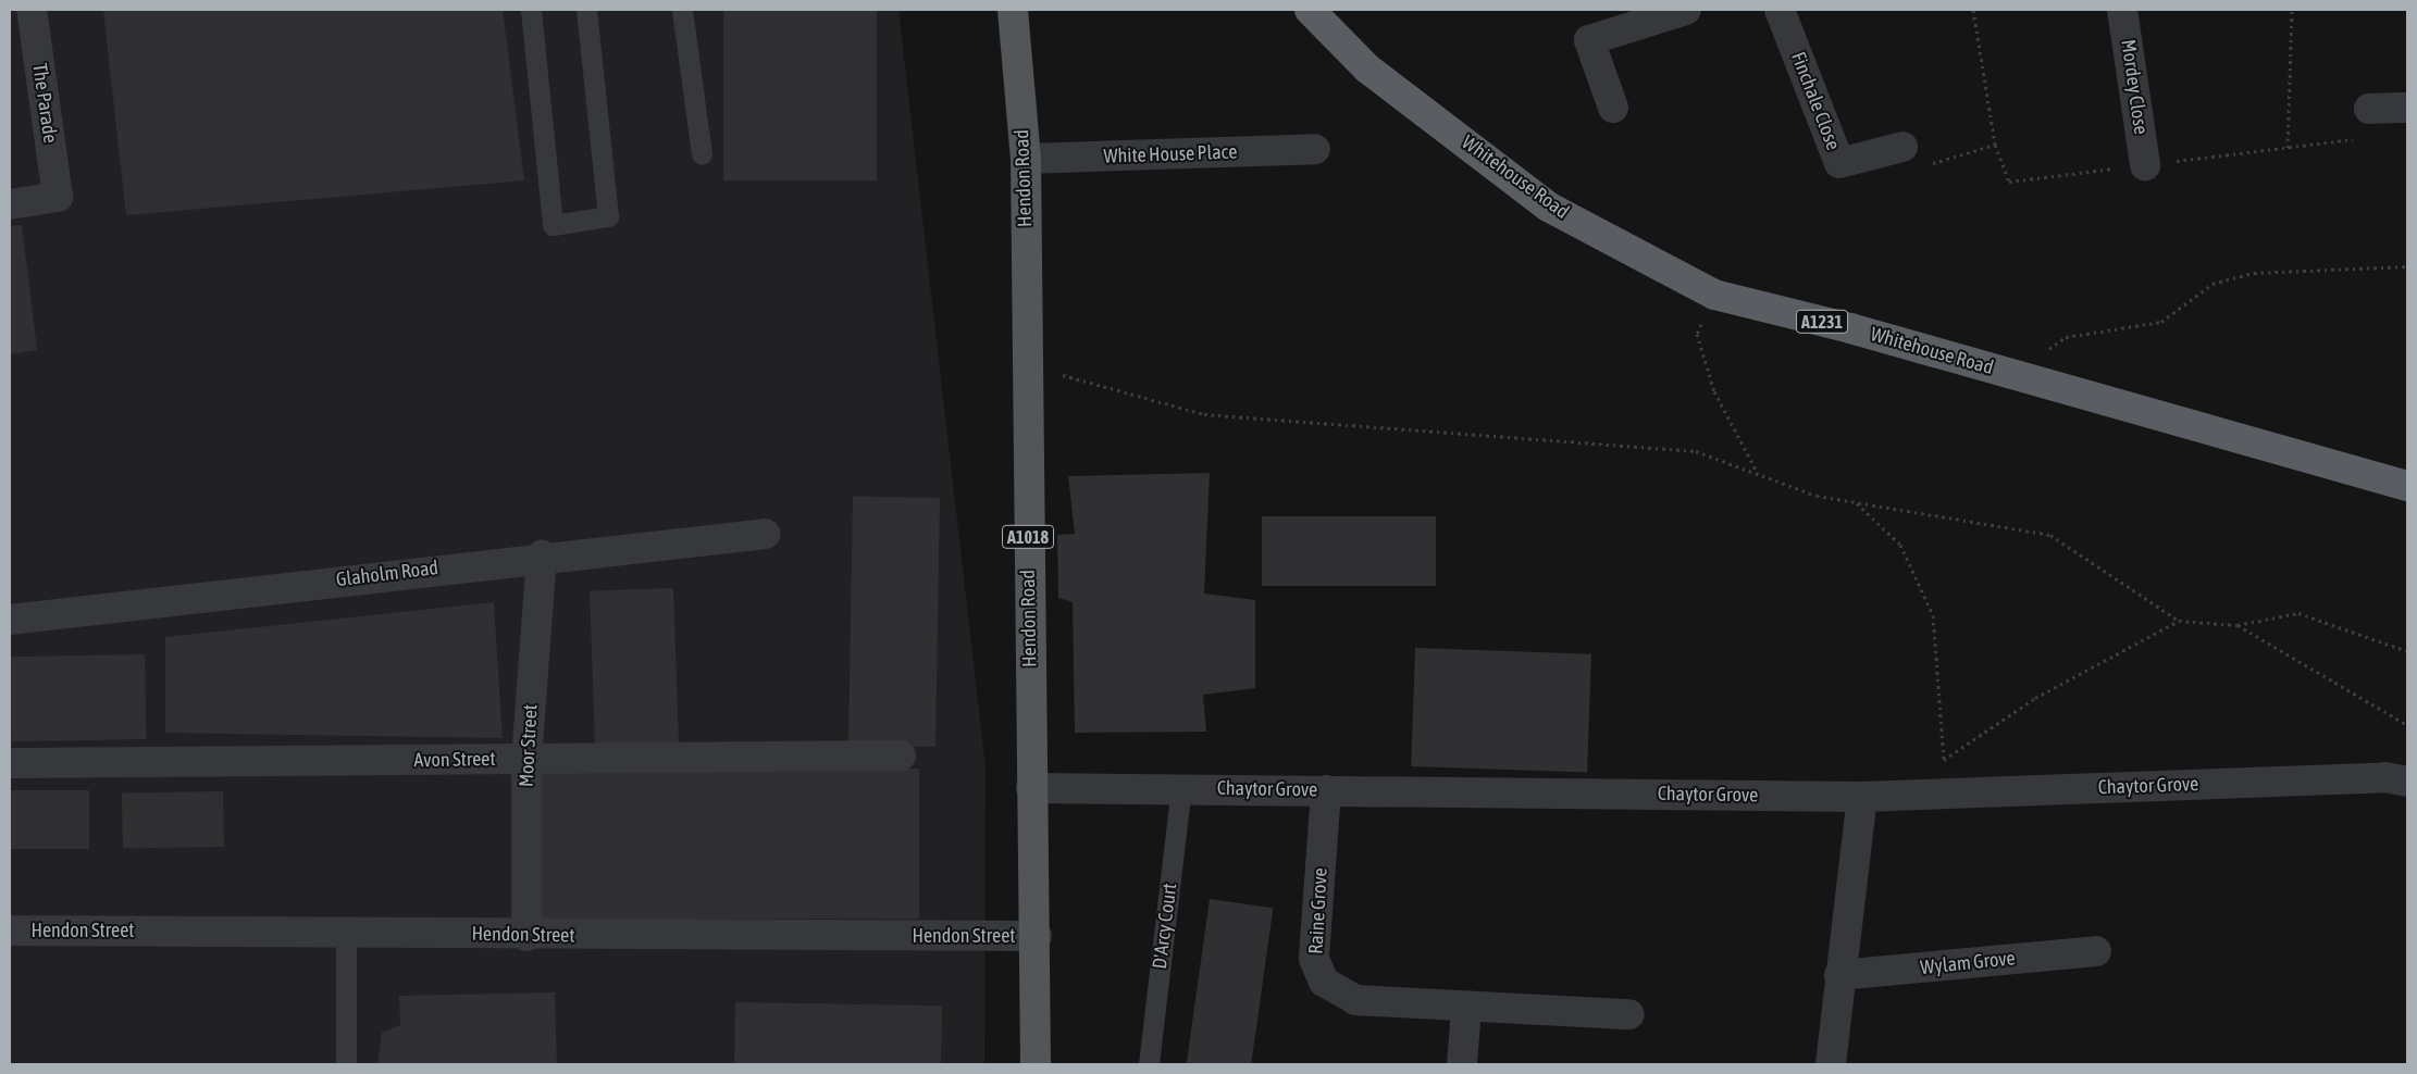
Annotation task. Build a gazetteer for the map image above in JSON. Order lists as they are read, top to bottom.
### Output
{
  "streets": {
    "highway": ["Whitehouse Road", "A1231"],
    "main road": ["Hendon Road", "A1018"],
    "street": [
      "Mordey Close",
      "Finchale Close",
      "The Parade",
      "White House Place",
      "Glaholm Road",
      "Moor Street",
      "Avon Street",
      "Chaytor Grove",
      "Raine Grove",
      "Hendon Street",
      "Wylam Grove"
    ],
    "lane": ["D'Arcy Court"]
  },
  "crossings": [
    ["White House Place", "Hendon Road"],
    ["Hendon Road", "Chaytor Grove"],
    ["Hendon Road", "Hendon Street"],
    ["Glaholm Road", "Moor Street"],
    ["Moor Street", "Avon Street"],
    ["Moor Street", "Hendon Street"],
    ["Chaytor Grove", "Raine Grove"],
    ["Chaytor Grove", "D'Arcy Court"]
  ]
}
